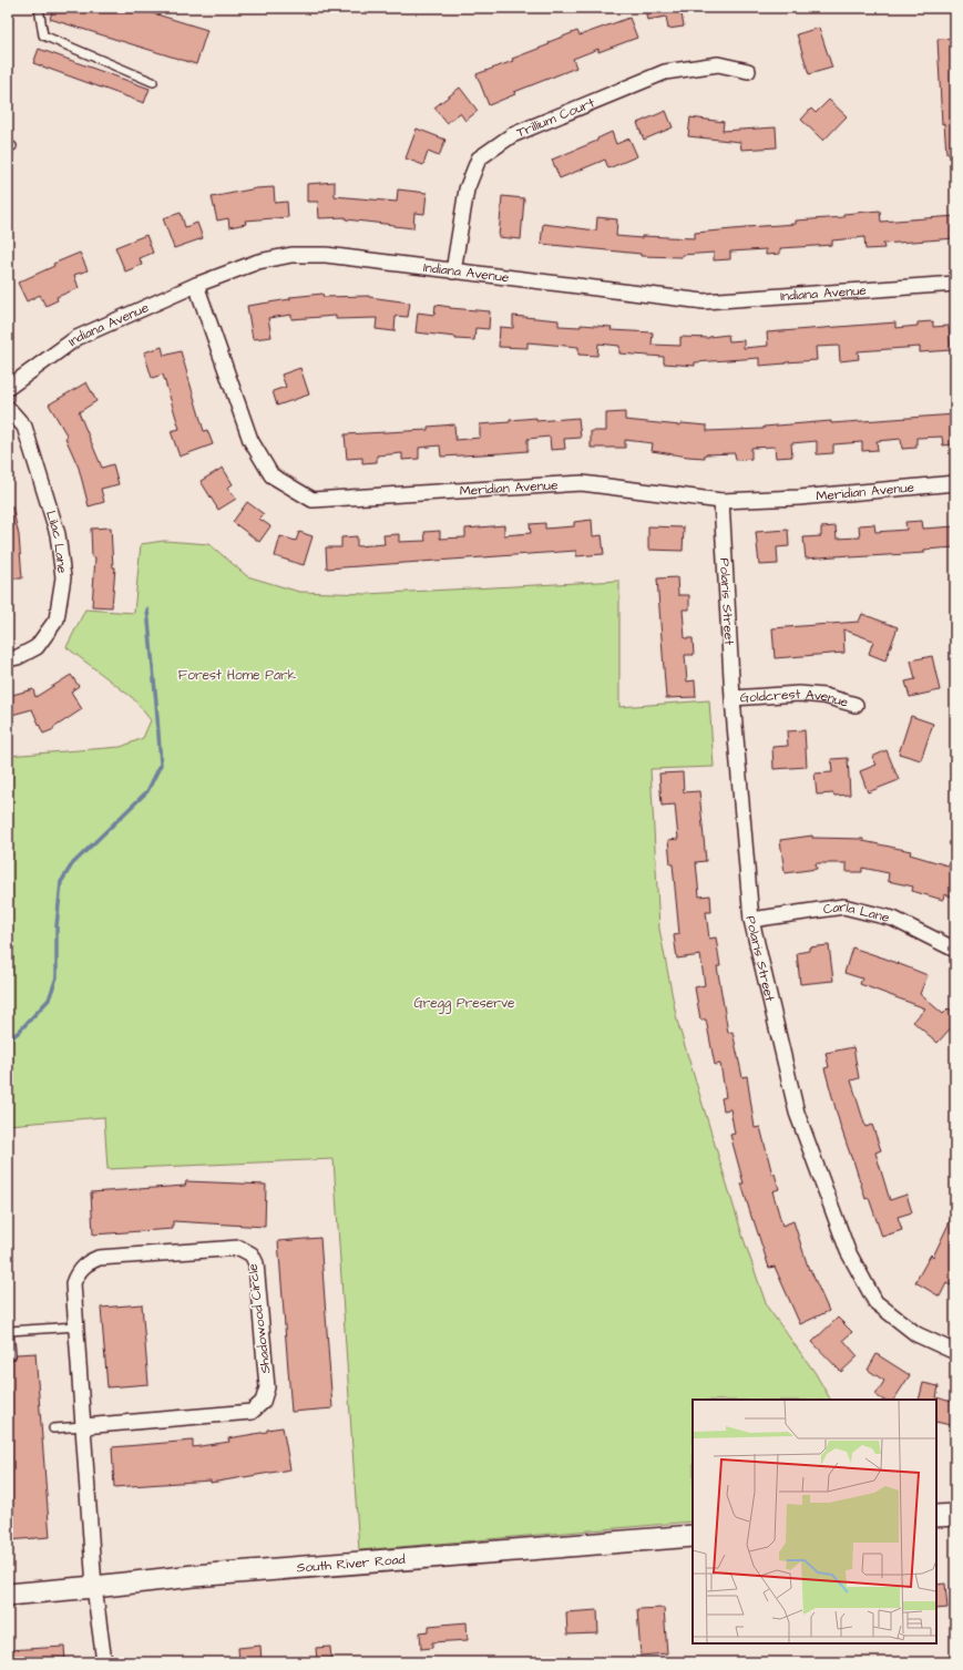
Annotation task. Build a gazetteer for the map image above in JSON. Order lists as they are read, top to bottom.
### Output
{
  "streets": {
    "street": [
      "Trillium Court",
      "Indiana Avenue",
      "Meridian Avenue",
      "Lilac Lane",
      "Polaris Street",
      "Goldcrest Avenue",
      "Carla Lane",
      "Shadowood Circle",
      "South River Road"
    ]
  },
  "crossings": [
    ["Trillium Court", "Indiana Avenue"],
    ["Indiana Avenue", "Meridian Avenue"],
    ["Meridian Avenue", "Polaris Street"],
    ["Polaris Street", "Goldcrest Avenue"],
    ["Polaris Street", "Carla Lane"],
    ["Shadowood Circle", "South River Road"]
  ],
  "parks": ["Forest Home Park", "Gregg Preserve"]
}
